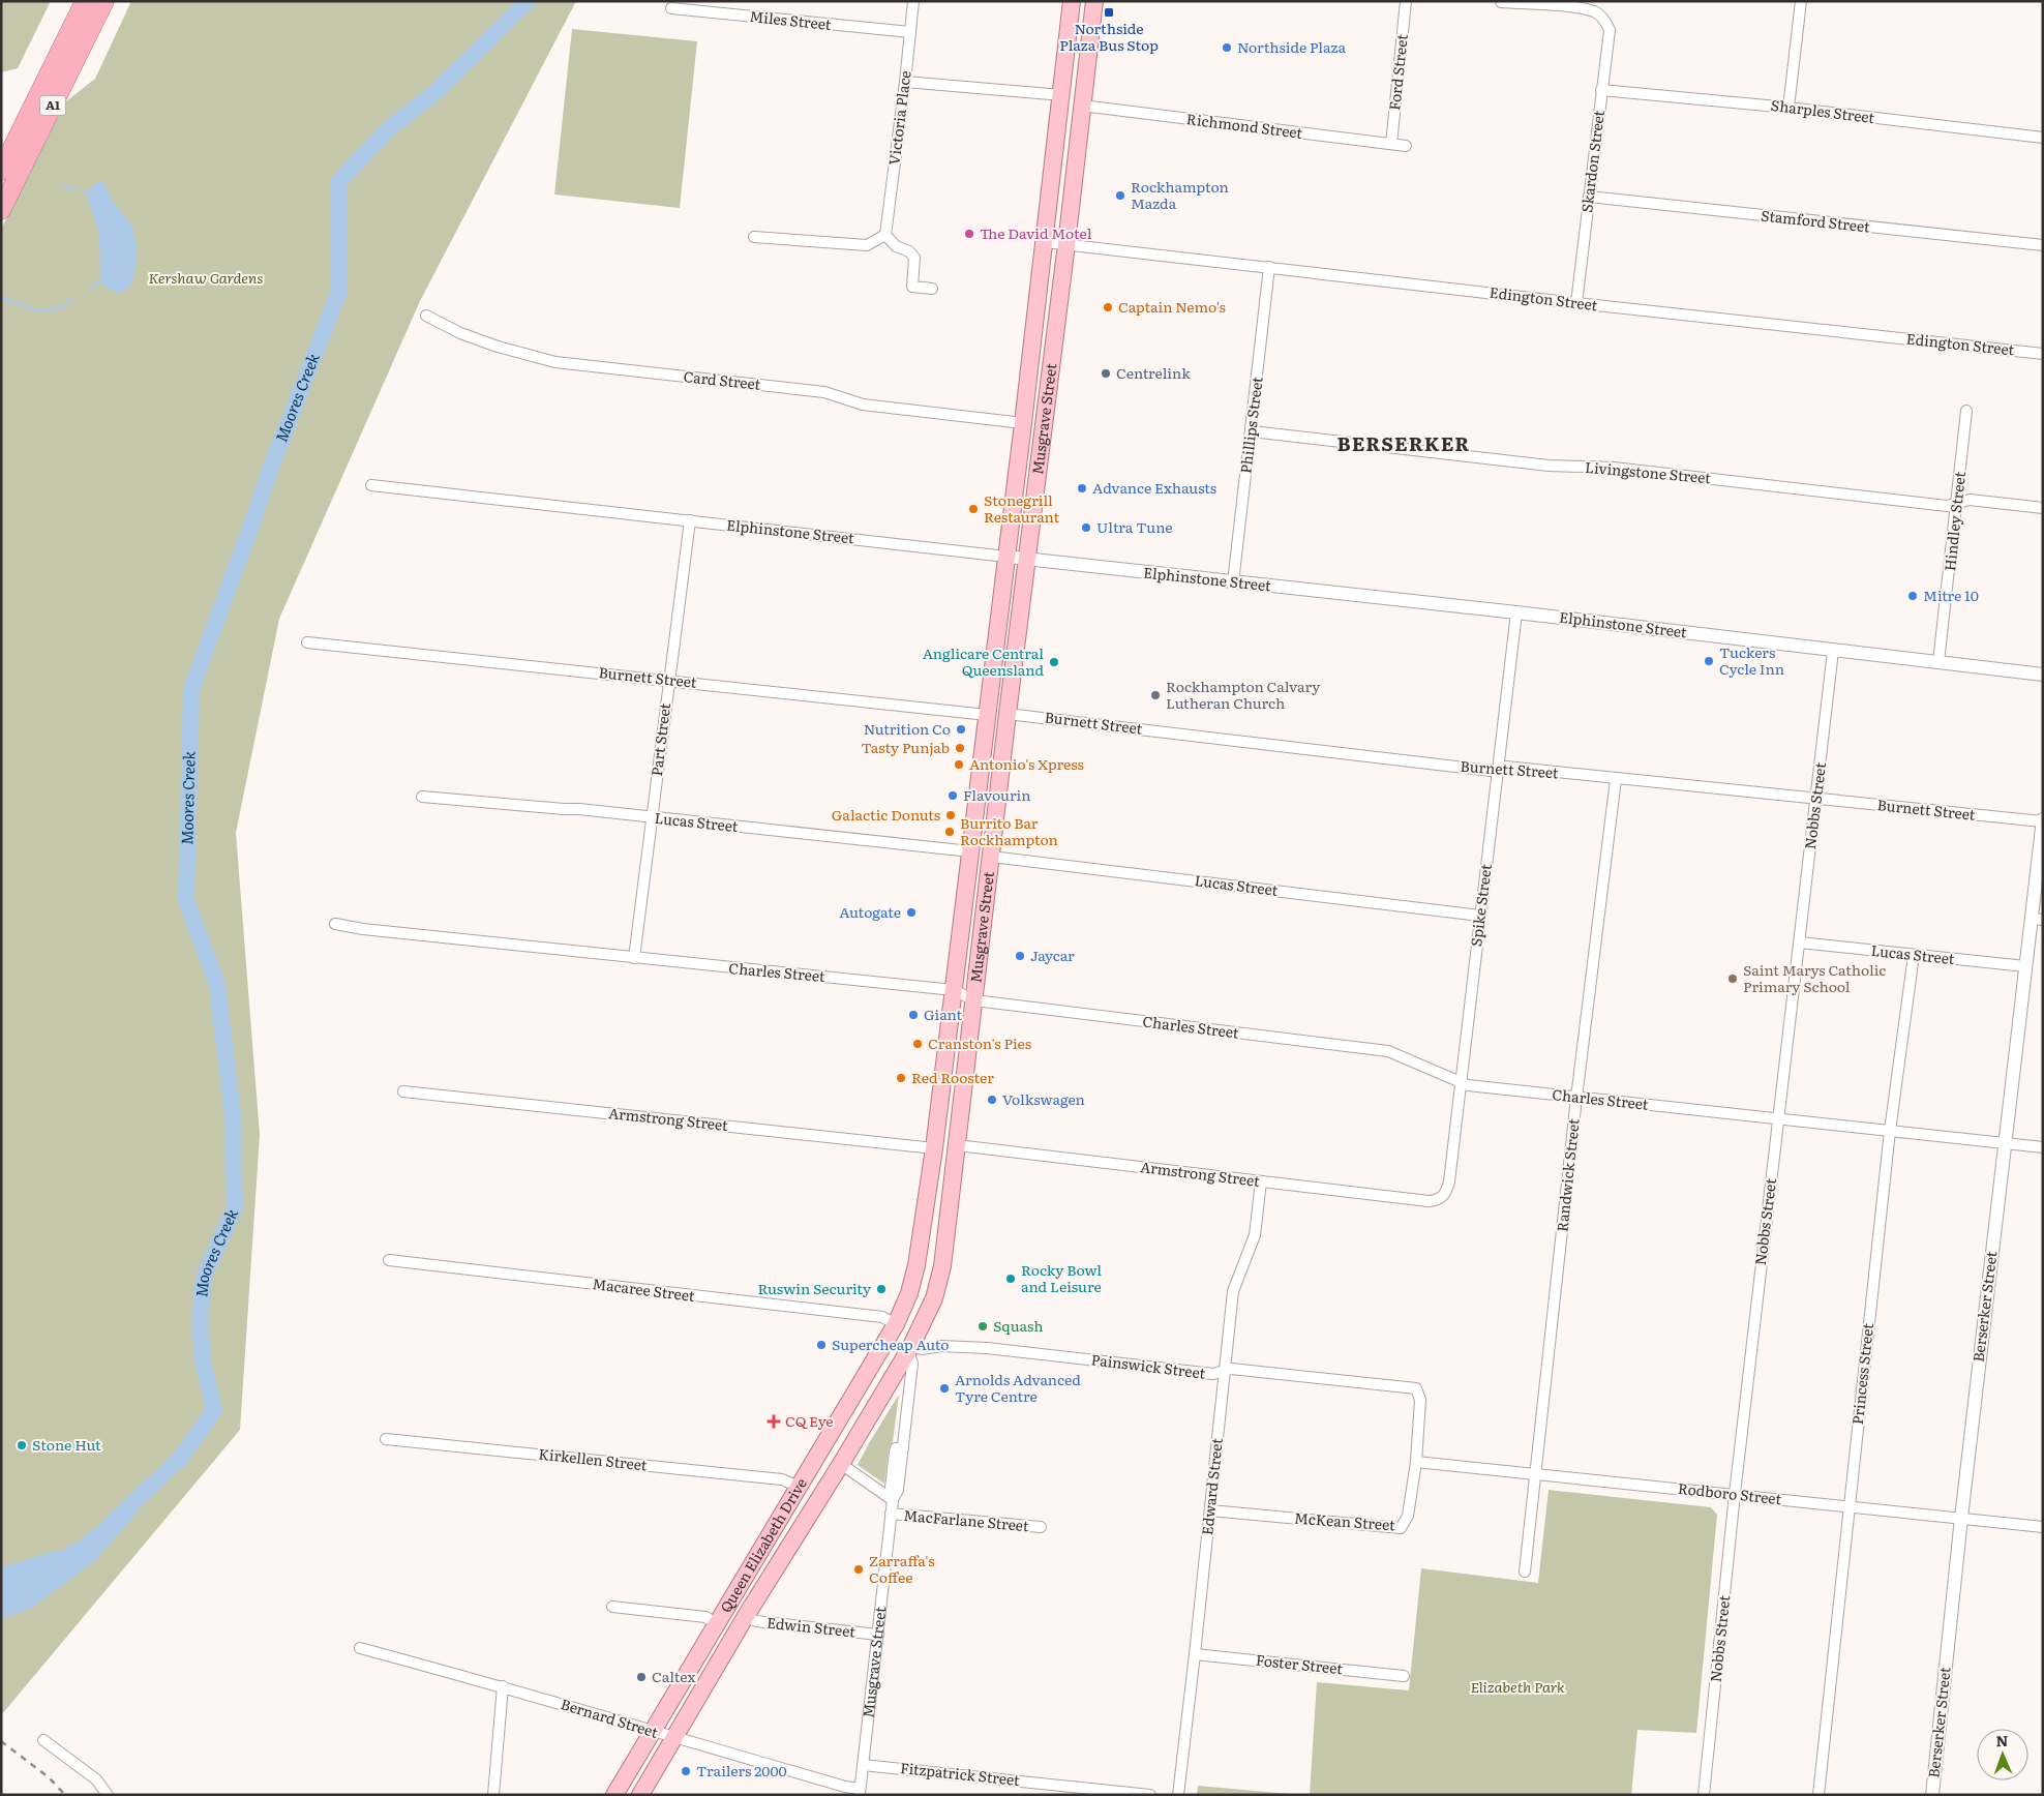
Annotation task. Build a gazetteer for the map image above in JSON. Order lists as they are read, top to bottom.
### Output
{
  "streets": {
    "highway": ["A1"],
    "main road": ["Musgrave Street", "Queen Elizabeth Drive"],
    "street": [
      "Miles Street",
      "Ford Street",
      "Sharples Street",
      "Victoria Place",
      "Richmond Street",
      "Skardon Street",
      "Stamford Street",
      "Edington Street",
      "Card Street",
      "Phillips Street",
      "Livingstone Street",
      "Hindley Street",
      "Elphinstone Street",
      "Burnett Street",
      "Part Street",
      "Nobbs Street",
      "Lucas Street",
      "Spike Street",
      "Charles Street",
      "Armstrong Street",
      "Randwick Street",
      "Macaree Street",
      "Berserker Street",
      "Painswick Street",
      "Princess Street",
      "Kirkellen Street",
      "Edward Street",
      "Rodboro Street",
      "MacFarlane Street",
      "McKean Street",
      "Edwin Street",
      "Foster Street",
      "Bernard Street",
      "Fitzpatrick Street"
    ]
  },
  "crossings": [
    ["Miles Street", "Victoria Place"],
    ["Ford Street", "Richmond Street"],
    ["Sharples Street", "Skardon Street"],
    ["Richmond Street", "Musgrave Street"],
    ["Skardon Street", "Stamford Street"],
    ["Skardon Street", "Edington Street"],
    ["Edington Street", "Musgrave Street"],
    ["Edington Street", "Phillips Street"],
    ["Card Street", "Musgrave Street"],
    ["Musgrave Street", "Elphinstone Street"],
    ["Musgrave Street", "Burnett Street"],
    ["Musgrave Street", "Lucas Street"],
    ["Musgrave Street", "Charles Street"],
    ["Musgrave Street", "Armstrong Street"],
    ["Musgrave Street", "Painswick Street"],
    ["Musgrave Street", "MacFarlane Street"],
    ["Musgrave Street", "Queen Elizabeth Drive"],
    ["Musgrave Street", "Edwin Street"],
    ["Musgrave Street", "Bernard Street"],
    ["Musgrave Street", "Fitzpatrick Street"],
    ["Phillips Street", "Livingstone Street"],
    ["Phillips Street", "Elphinstone Street"],
    ["Livingstone Street", "Hindley Street"],
    ["Hindley Street", "Elphinstone Street"],
    ["Elphinstone Street", "Part Street"],
    ["Elphinstone Street", "Nobbs Street"],
    ["Elphinstone Street", "Spike Street"],
    ["Burnett Street", "Part Street"],
    ["Burnett Street", "Nobbs Street"],
    ["Burnett Street", "Spike Street"],
    ["Burnett Street", "Randwick Street"],
    ["Burnett Street", "Berserker Street"],
    ["Part Street", "Lucas Street"],
    ["Part Street", "Charles Street"],
    ["Nobbs Street", "Lucas Street"],
    ["Nobbs Street", "Charles Street"],
    ["Nobbs Street", "Rodboro Street"],
    ["Lucas Street", "Spike Street"],
    ["Lucas Street", "Berserker Street"],
    ["Lucas Street", "Princess Street"],
    ["Spike Street", "Charles Street"],
    ["Spike Street", "Armstrong Street"],
    ["Charles Street", "Randwick Street"],
    ["Charles Street", "Berserker Street"],
    ["Charles Street", "Princess Street"],
    ["Armstrong Street", "Edward Street"],
    ["Randwick Street", "Rodboro Street"],
    ["Macaree Street", "Queen Elizabeth Drive"],
    ["Berserker Street", "Rodboro Street"],
    ["Painswick Street", "Edward Street"],
    ["Painswick Street", "McKean Street"],
    ["Painswick Street", "Queen Elizabeth Drive"],
    ["Princess Street", "Rodboro Street"],
    ["Kirkellen Street", "Queen Elizabeth Drive"],
    ["Edward Street", "McKean Street"],
    ["Edward Street", "Foster Street"],
    ["Rodboro Street", "McKean Street"],
    ["Queen Elizabeth Drive", "Edwin Street"],
    ["Queen Elizabeth Drive", "Bernard Street"]
  ],
  "districts": ["BERSERKER"],
  "water": ["Moores Creek"],
  "parks": ["Kershaw Gardens", "Elizabeth Park"],
  "places": {
    "transit": ["Northside Plaza Bus Stop"],
    "other": [
      "Northside Plaza",
      "Rockhampton Mazda",
      "The David Motel",
      "Captain Nemo's",
      "Centrelink",
      "Advance Exhausts",
      "Stonegrill Restaurant",
      "Ultra Tune",
      "Mitre 10",
      "Tuckers Cycle Inn",
      "Anglicare Central Queensland",
      "Rockhampton Calvary Lutheran Church",
      "Nutrition Co",
      "Tasty Punjab",
      "Antonio's Xpress",
      "Flavourin",
      "Galactic Donuts",
      "Burrito Bar Rockhampton",
      "Autogate",
      "Jaycar",
      "Saint Marys Catholic Primary School",
      "Giant",
      "Cranston's Pies",
      "Red Rooster",
      "Volkswagen",
      "Rocky Bowl and Leisure",
      "Ruswin Security",
      "Squash",
      "Supercheap Auto",
      "Arnolds Advanced Tyre Centre",
      "Stone Hut",
      "Zarraffa's Coffee",
      "Caltex",
      "Trailers 2000"
    ],
    "health": ["CQ Eye"]
  },
  "north": "top"
}
